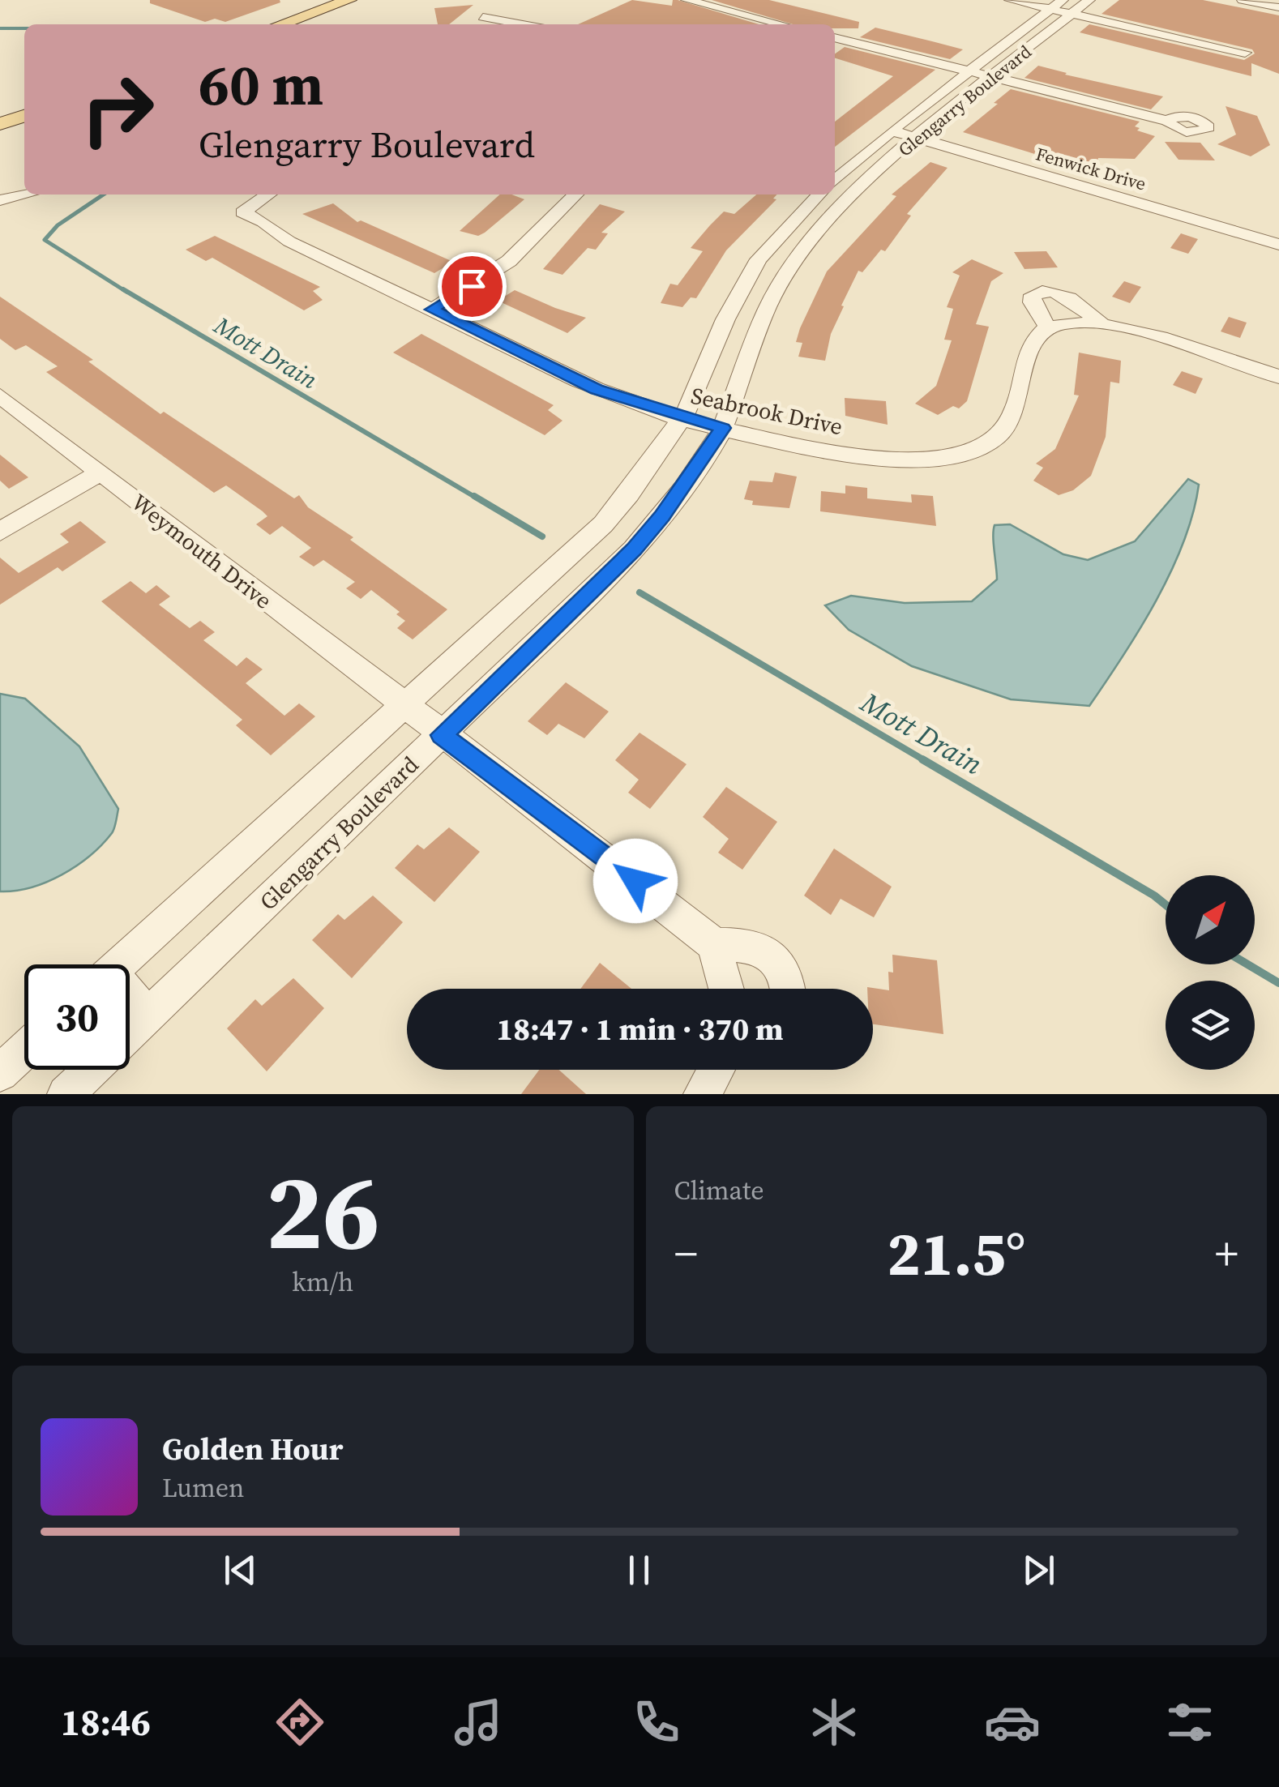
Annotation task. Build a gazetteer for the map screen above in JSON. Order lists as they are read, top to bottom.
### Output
{
  "streets": {
    "street": [
      "Glengarry Boulevard",
      "Fenwick Drive",
      "Seabrook Drive",
      "Weymouth Drive"
    ]
  },
  "crossings": [
    ["Glengarry Boulevard", "Fenwick Drive"],
    ["Glengarry Boulevard", "Seabrook Drive"],
    ["Glengarry Boulevard", "Weymouth Drive"]
  ],
  "water": ["Mott Drain"],
  "north": "top right",
  "page": {
    "turn": ["60 m", "Glengarry Boulevard"],
    "limit": "30",
    "trip": "18:47 · 1 min · 370 m",
    "tile": [
      ["26", "km/h"],
      "Climate"
    ],
    "heat": ["−", "21.5°", "+"],
    "song": ["Golden Hour", "Lumen"],
    "tabs": "18:46"
  }
}
